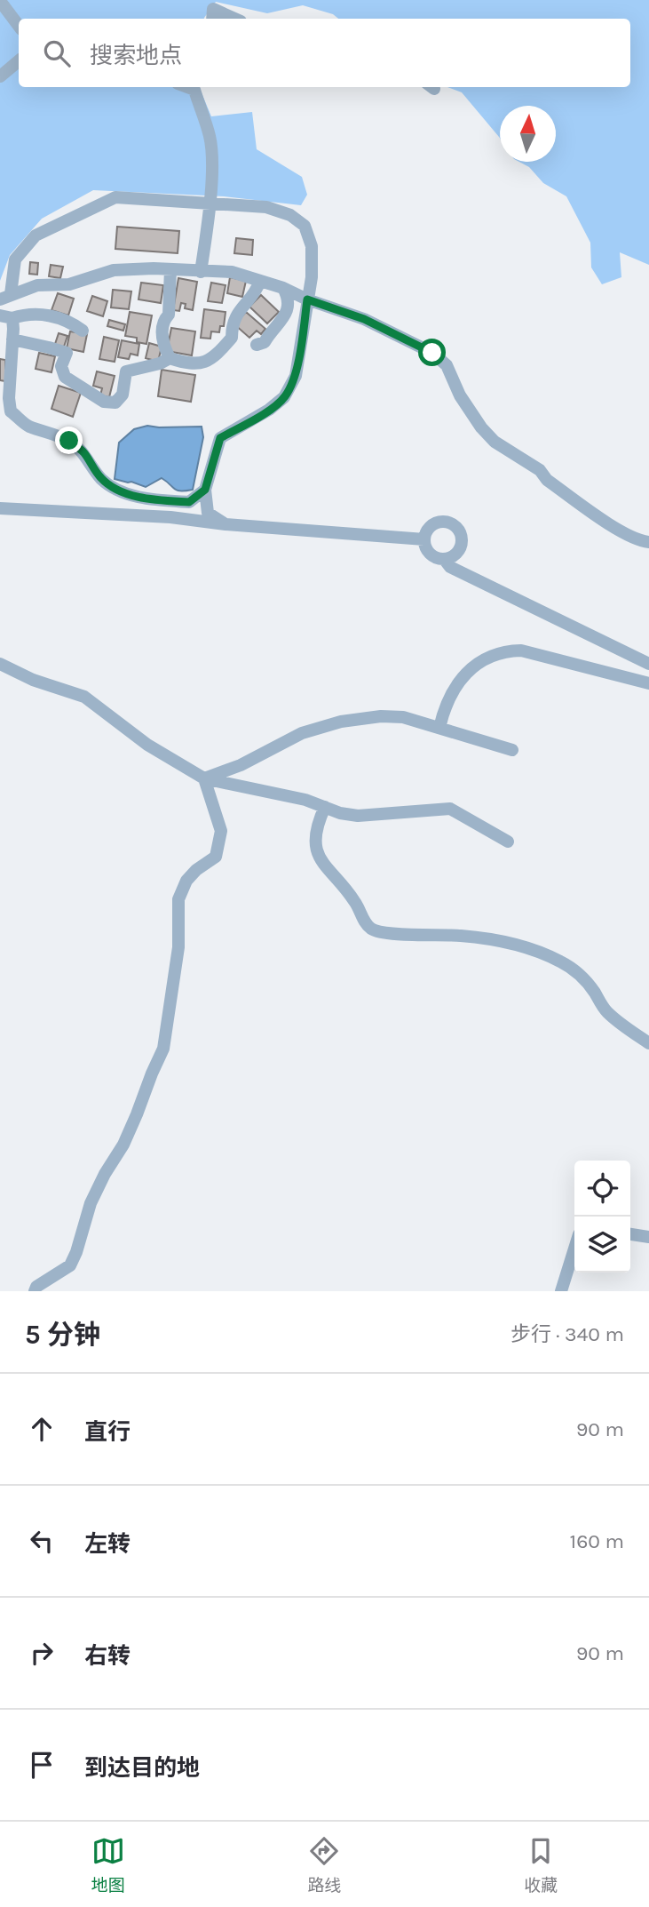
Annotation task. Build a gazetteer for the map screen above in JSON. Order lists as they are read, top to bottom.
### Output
{
  "north": "top",
  "page": {
    "search": "搜索地点",
    "heading": ["5 分钟", "步行 · 340 m"],
    "list": [
      ["直行", "90 m"],
      ["左转", "160 m"],
      ["右转", "90 m"],
      "到达目的地"
    ],
    "nav": ["地图", "路线", "收藏"]
  }
}
